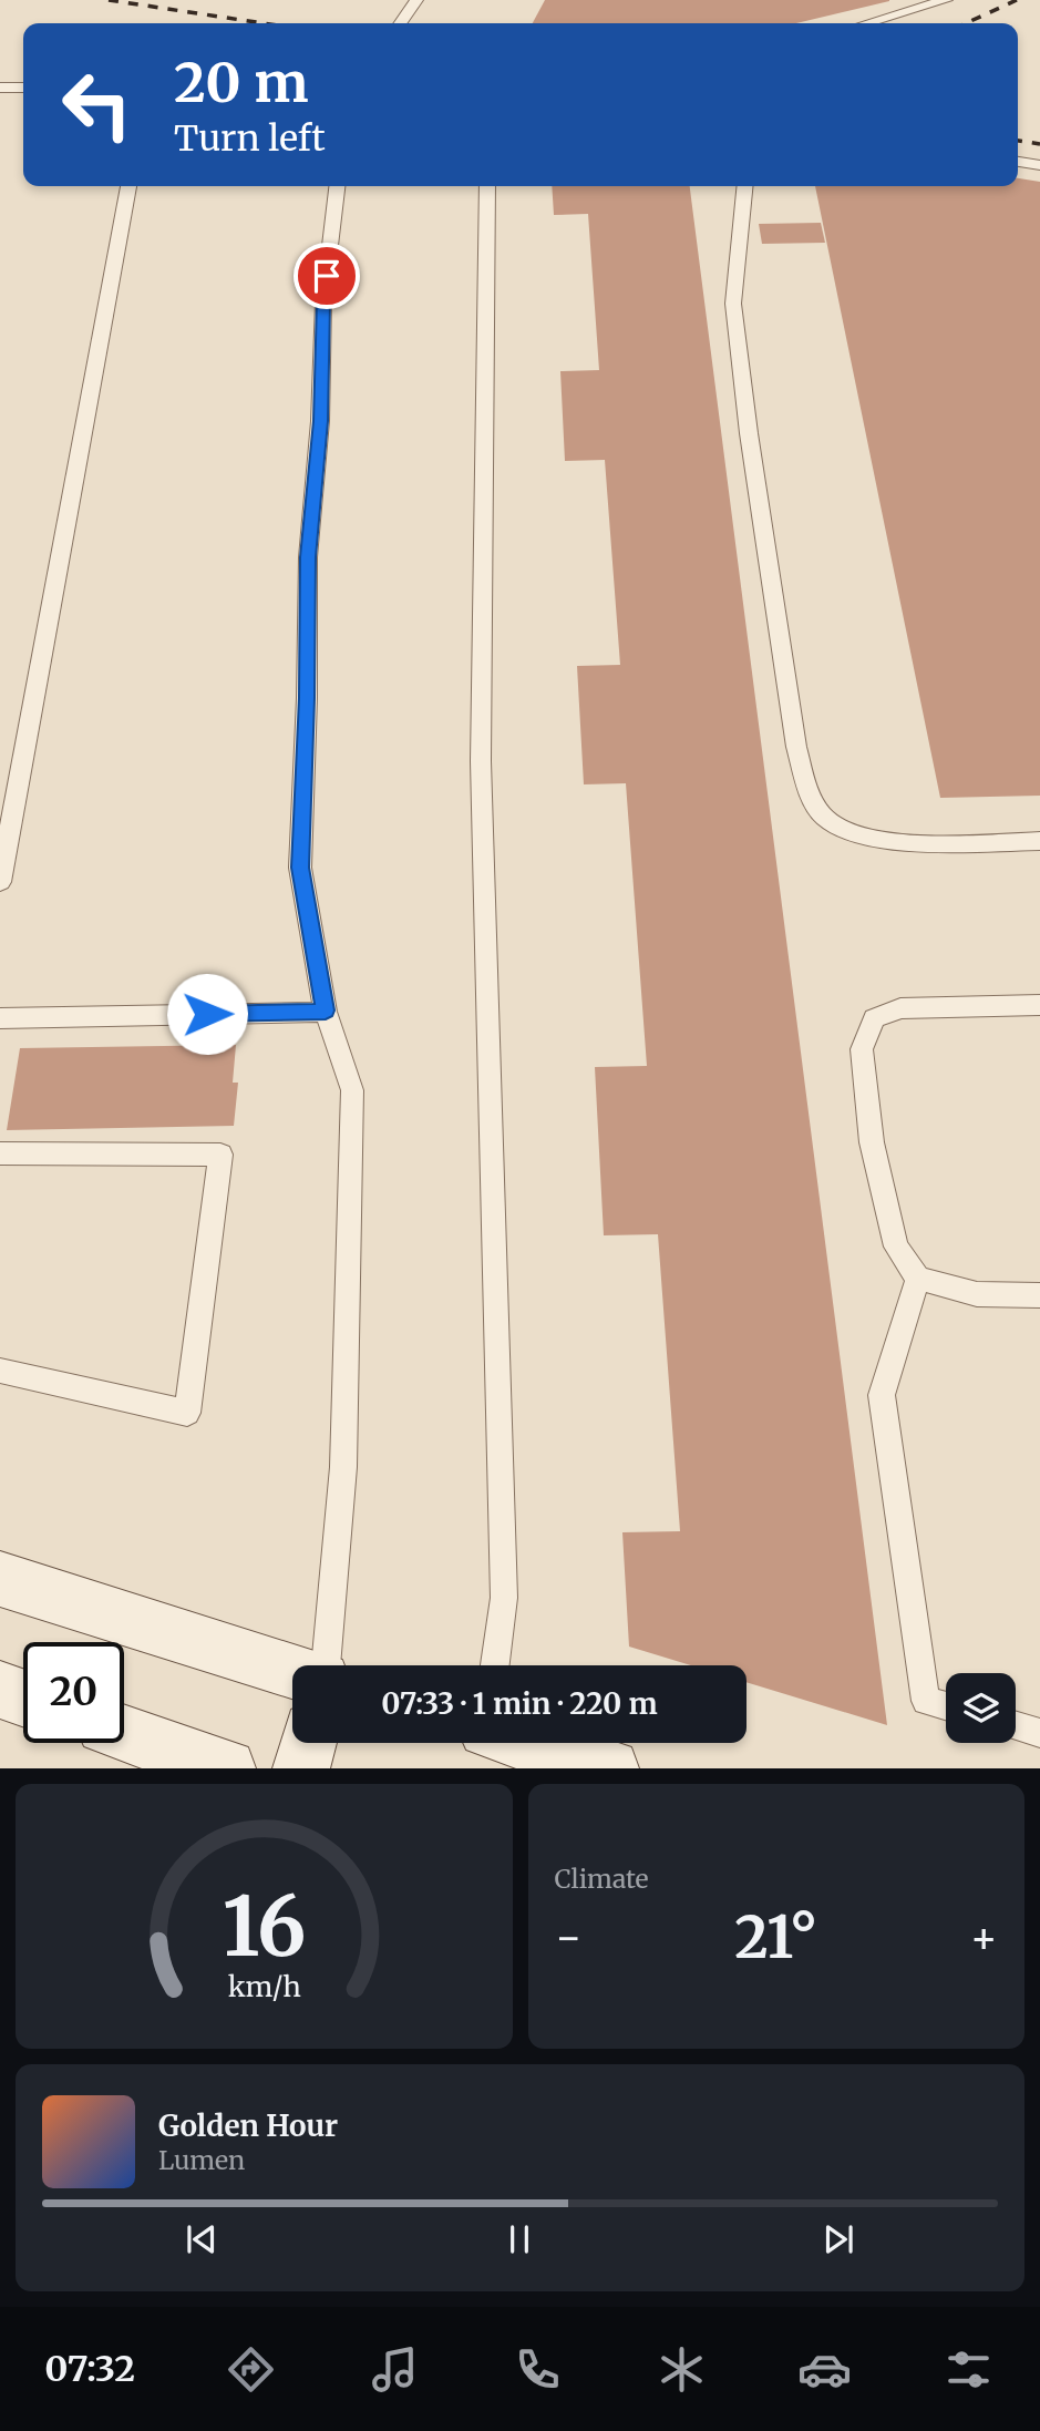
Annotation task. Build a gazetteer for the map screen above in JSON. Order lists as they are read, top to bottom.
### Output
{
  "page": {
    "turn": ["20 m", "Turn left"],
    "limit": "20",
    "trip": "07:33 · 1 min · 220 m",
    "tile": "Climate",
    "heat": ["−", "21°", "+"],
    "song": ["Golden Hour", "Lumen"],
    "tabs": "07:32",
    "gauge": ["16", "km/h"]
  }
}
